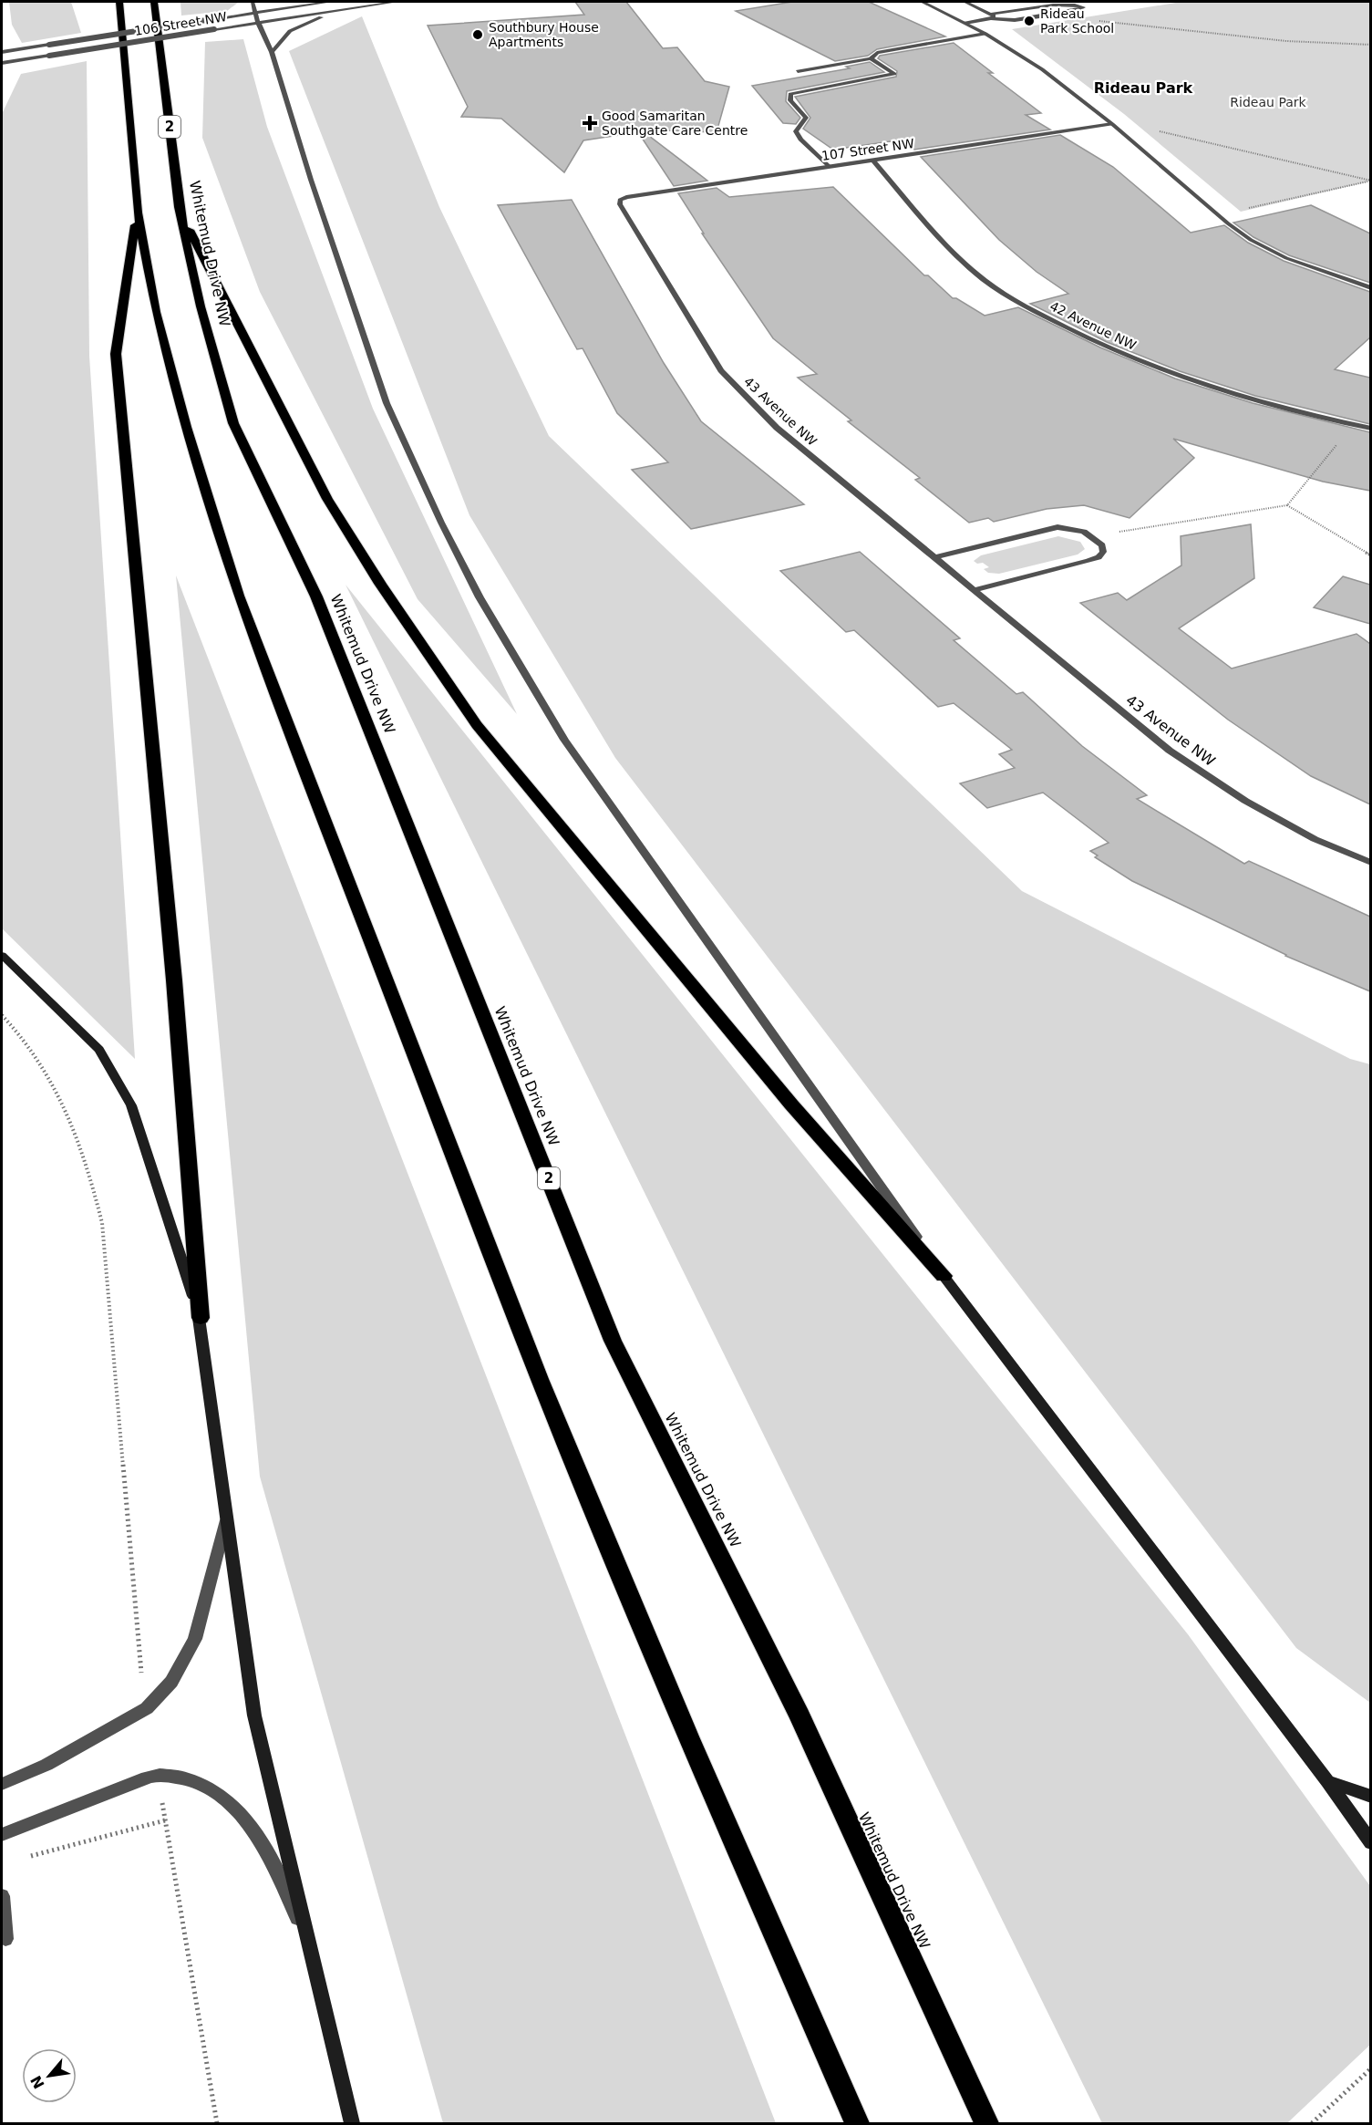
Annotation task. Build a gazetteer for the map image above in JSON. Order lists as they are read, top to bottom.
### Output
{
  "streets": {
    "highway": ["2", "Whitemud Drive NW"],
    "street": [
      "106 Street NW",
      "107 Street NW",
      "42 Avenue NW",
      "43 Avenue NW"
    ]
  },
  "crossings": [
    ["107 Street NW", "42 Avenue NW"],
    ["107 Street NW", "43 Avenue NW"]
  ],
  "districts": ["Rideau Park"],
  "parks": ["Rideau Park"],
  "places": {
    "other": ["Rideau Park School", "Southbury House Apartments"],
    "health": ["Good Samaritan Southgate Care Centre"]
  },
  "north": "bottom left"
}
